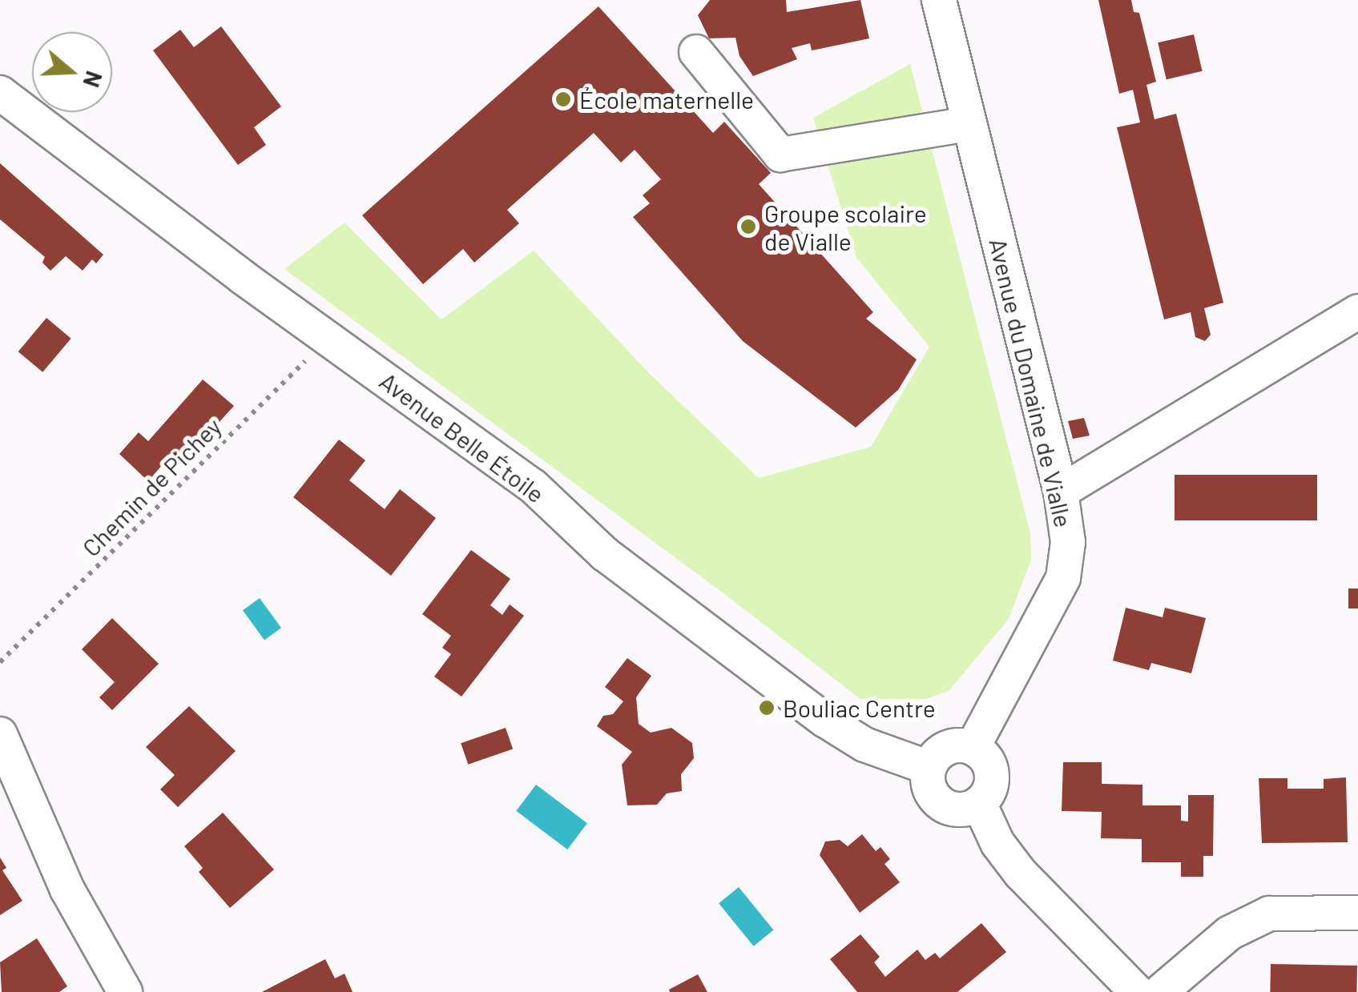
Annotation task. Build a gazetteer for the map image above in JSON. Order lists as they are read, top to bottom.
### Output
{
  "streets": {
    "street": ["Avenue du Domaine de Vialle", "Avenue Belle Étoile"],
    "path": ["Chemin de Pichey"]
  },
  "crossings": [
    ["Avenue du Domaine de Vialle", "Avenue Belle Étoile"],
    ["Avenue Belle Étoile", "Chemin de Pichey"]
  ],
  "places": ["École maternelle", "Groupe scolaire de Vialle", "Bouliac Centre"],
  "north": "right"
}
